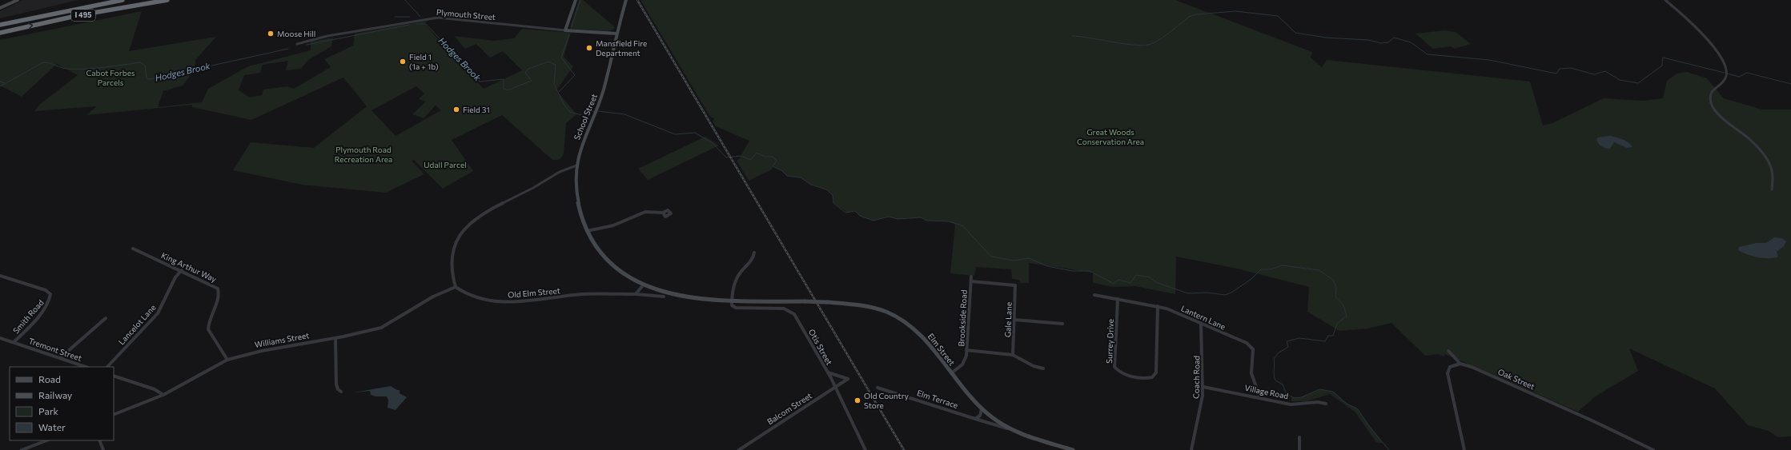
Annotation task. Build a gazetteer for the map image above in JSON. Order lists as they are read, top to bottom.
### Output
{
  "streets": {
    "highway": ["I 495"],
    "street": [
      "Plymouth Street",
      "School Street",
      "King Arthur Way",
      "Old Elm Street",
      "Smith Road",
      "Lantern Lane",
      "Brookside Road",
      "Gale Lane",
      "Lancelot Lane",
      "Williams Street",
      "Surrey Drive",
      "Otis Street",
      "Tremont Street",
      "Elm Street",
      "Coach Road",
      "Oak Street",
      "Village Road",
      "Elm Terrace",
      "Balcom Street"
    ]
  },
  "crossings": [
    ["Plymouth Street", "School Street"],
    ["School Street", "Otis Street"],
    ["School Street", "Elm Street"],
    ["King Arthur Way", "Lancelot Lane"],
    ["King Arthur Way", "Williams Street"],
    ["Old Elm Street", "Williams Street"],
    ["Smith Road", "Tremont Street"],
    ["Lantern Lane", "Surrey Drive"],
    ["Lantern Lane", "Coach Road"],
    ["Lantern Lane", "Village Road"],
    ["Brookside Road", "Gale Lane"],
    ["Brookside Road", "Elm Street"],
    ["Otis Street", "Balcom Street"],
    ["Elm Street", "Elm Terrace"],
    ["Coach Road", "Village Road"]
  ],
  "water": ["Hodges Brook"],
  "parks": [
    "Cabot Forbes Parcels",
    "Great Woods Conservation Area",
    "Plymouth Road Recreation Area",
    "Udall Parcel"
  ],
  "places": [
    "Moose Hill",
    "Mansfield Fire Department",
    "Field 1 (1a + 1b)",
    "Field 31",
    "Old Country Store"
  ],
  "legend": [
    "Road",
    "Railway",
    "Park",
    "Water"
  ]
}
